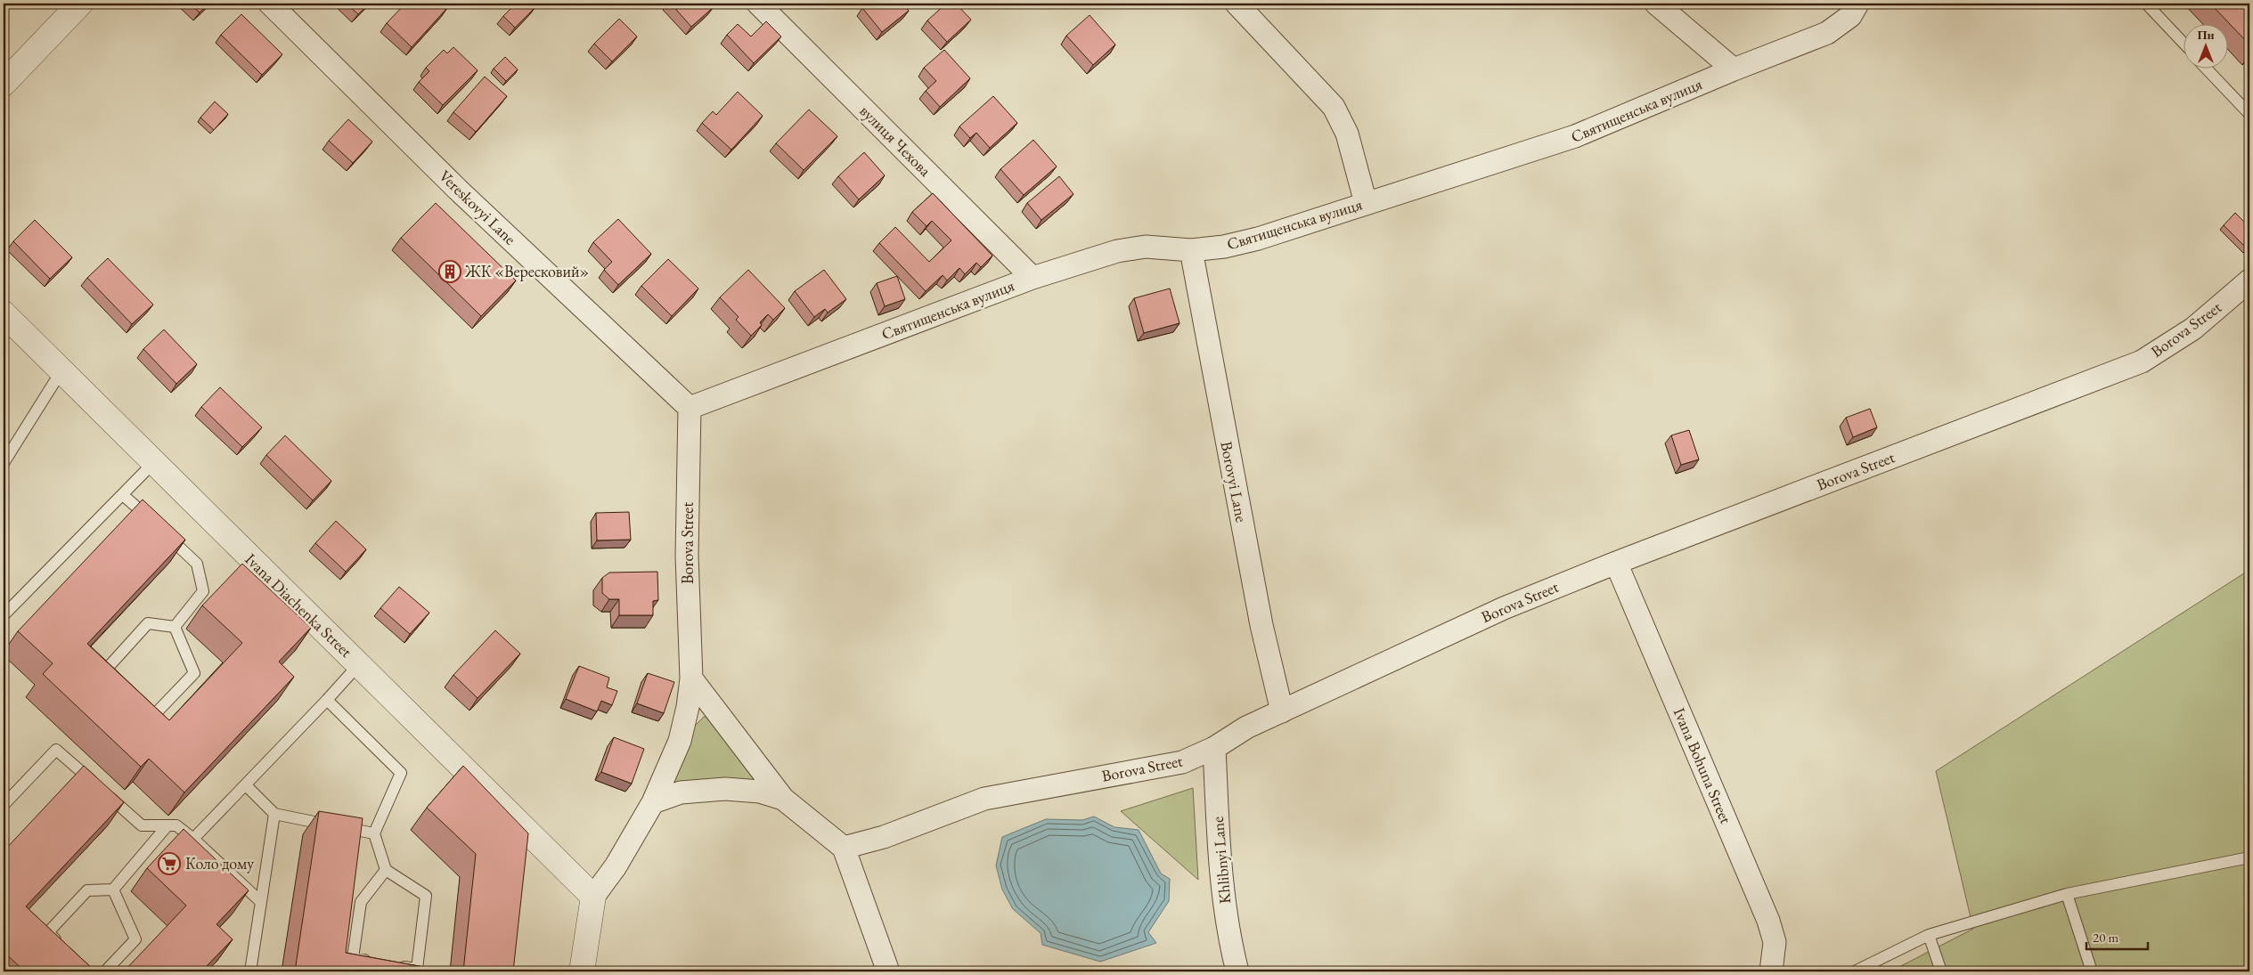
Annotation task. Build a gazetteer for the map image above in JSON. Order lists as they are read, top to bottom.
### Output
{
  "streets": {
    "street": [
      "Святищенська вулиця",
      "вулиця Чехова",
      "Vereskovyi Lane",
      "Borova Street",
      "Borovyi Lane",
      "Ivana Diachenka Street",
      "Ivana Bohuna Street",
      "Khlibnyi Lane"
    ]
  },
  "crossings": [
    ["Святищенська вулиця", "вулиця Чехова"],
    ["Святищенська вулиця", "Vereskovyi Lane"],
    ["Святищенська вулиця", "Borova Street"],
    ["Святищенська вулиця", "Borovyi Lane"],
    ["Vereskovyi Lane", "Borova Street"],
    ["Borova Street", "Borovyi Lane"],
    ["Borova Street", "Ivana Diachenka Street"],
    ["Borova Street", "Ivana Bohuna Street"],
    ["Borova Street", "Khlibnyi Lane"]
  ],
  "places": {
    "building": ["ЖК «Вересковий»"],
    "supermarket": ["Коло дому"]
  },
  "scale_bar": "20 m",
  "north": "top"
}
